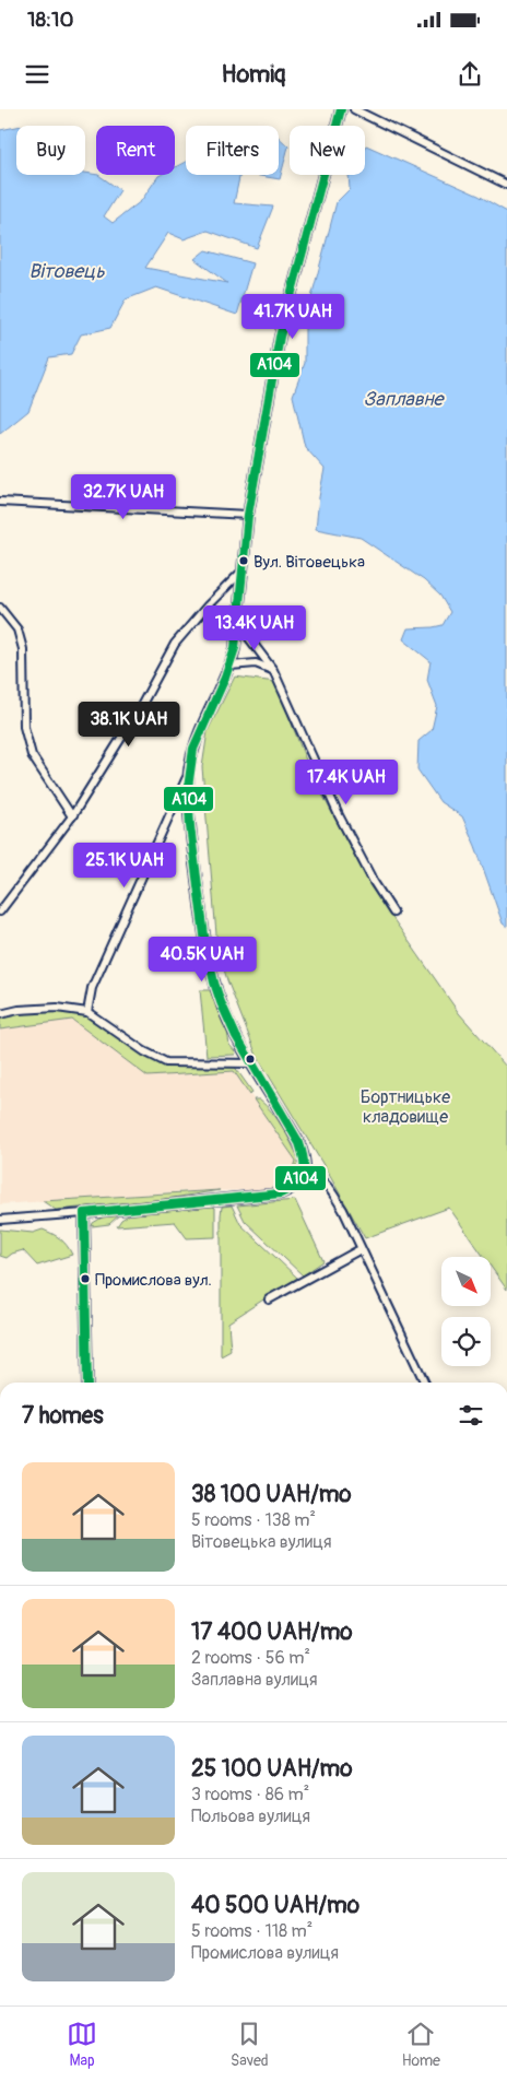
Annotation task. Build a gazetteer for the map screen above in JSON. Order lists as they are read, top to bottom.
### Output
{
  "water": ["Вітовець", "Заплавне"],
  "parks": ["Бортницьке кладовище"],
  "places": ["Вул. Вітовецька", "Промислова вул."],
  "lines": ["transit line А104"],
  "north": "bottom right",
  "page": {
    "status": "18:10",
    "header": "Homiq",
    "chip": [
      "Buy",
      "Rent",
      "Filters",
      "New"
    ],
    "price": [
      "41.7K UAH",
      "32.7K UAH",
      "13.4K UAH",
      "38.1K UAH",
      "17.4K UAH",
      "25.1K UAH",
      "40.5K UAH"
    ],
    "heading": "7 homes",
    "list": [
      {
        "name": "38 100 UAH/mo",
        "note": "5 rooms · 138 m² · Вітовецька вулиця"
      },
      {
        "name": "17 400 UAH/mo",
        "note": "2 rooms · 56 m² · Заплавна вулиця"
      },
      {
        "name": "25 100 UAH/mo",
        "note": "3 rooms · 86 m² · Польова вулиця"
      },
      {
        "name": "40 500 UAH/mo",
        "note": "5 rooms · 118 m² · Промислова вулиця"
      }
    ],
    "tabs": ["Map", "Saved", "Home"]
  }
}
